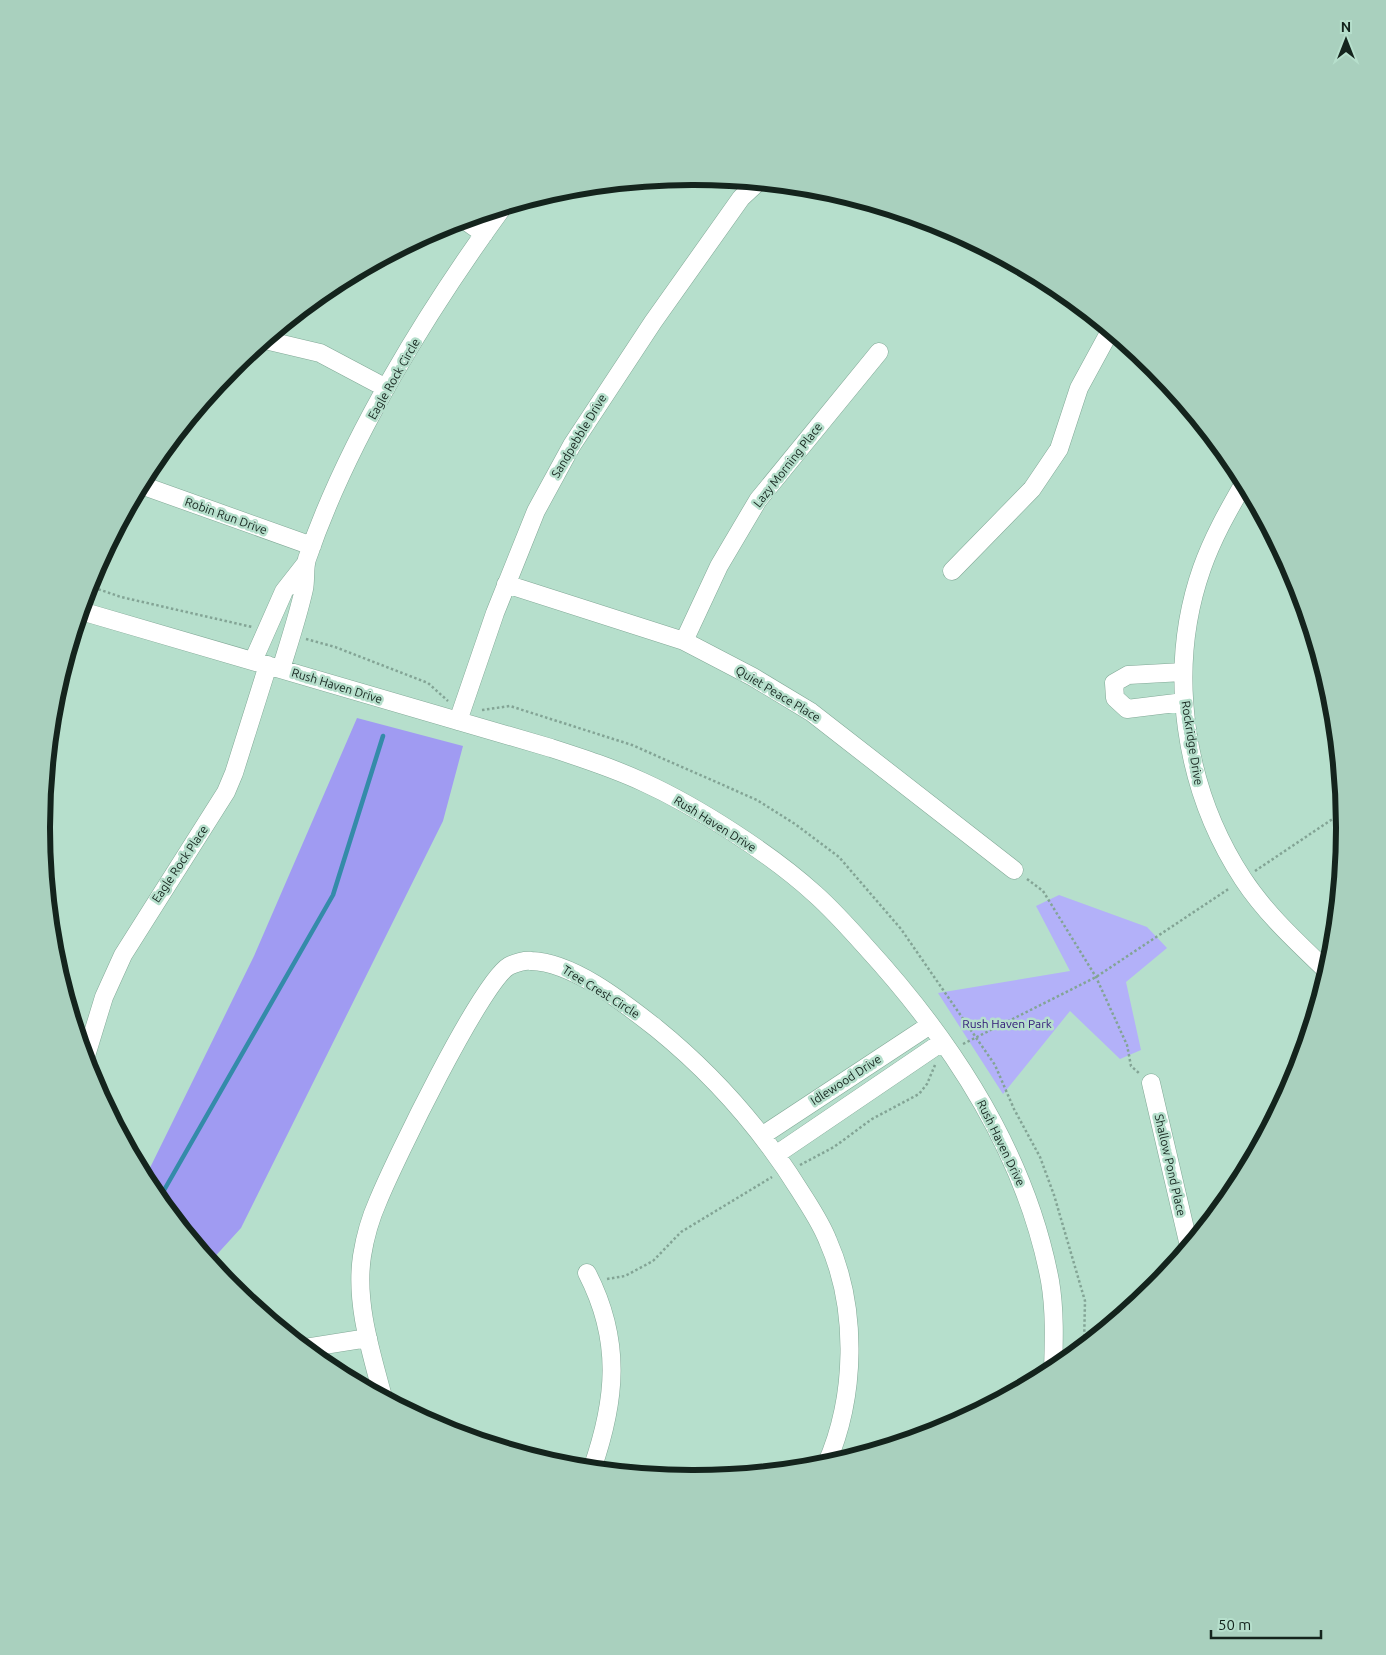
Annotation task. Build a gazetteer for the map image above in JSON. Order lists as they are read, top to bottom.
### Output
{
  "streets": {
    "street": [
      "Eagle Rock Circle",
      "Sandpebble Drive",
      "Lazy Morning Place",
      "Robin Run Drive",
      "Rush Haven Drive",
      "Quiet Peace Place",
      "Rockridge Drive",
      "Eagle Rock Place",
      "Tree Crest Circle",
      "Idlewood Drive",
      "Shallow Pond Place"
    ]
  },
  "crossings": [
    ["Eagle Rock Circle", "Robin Run Drive"],
    ["Eagle Rock Circle", "Rush Haven Drive"],
    ["Eagle Rock Circle", "Eagle Rock Place"],
    ["Sandpebble Drive", "Rush Haven Drive"],
    ["Sandpebble Drive", "Quiet Peace Place"],
    ["Lazy Morning Place", "Quiet Peace Place"],
    ["Rush Haven Drive", "Eagle Rock Place"],
    ["Rush Haven Drive", "Idlewood Drive"],
    ["Tree Crest Circle", "Idlewood Drive"]
  ],
  "parks": ["Rush Haven Park"],
  "scale_bar": "50 m",
  "north": "top"
}
